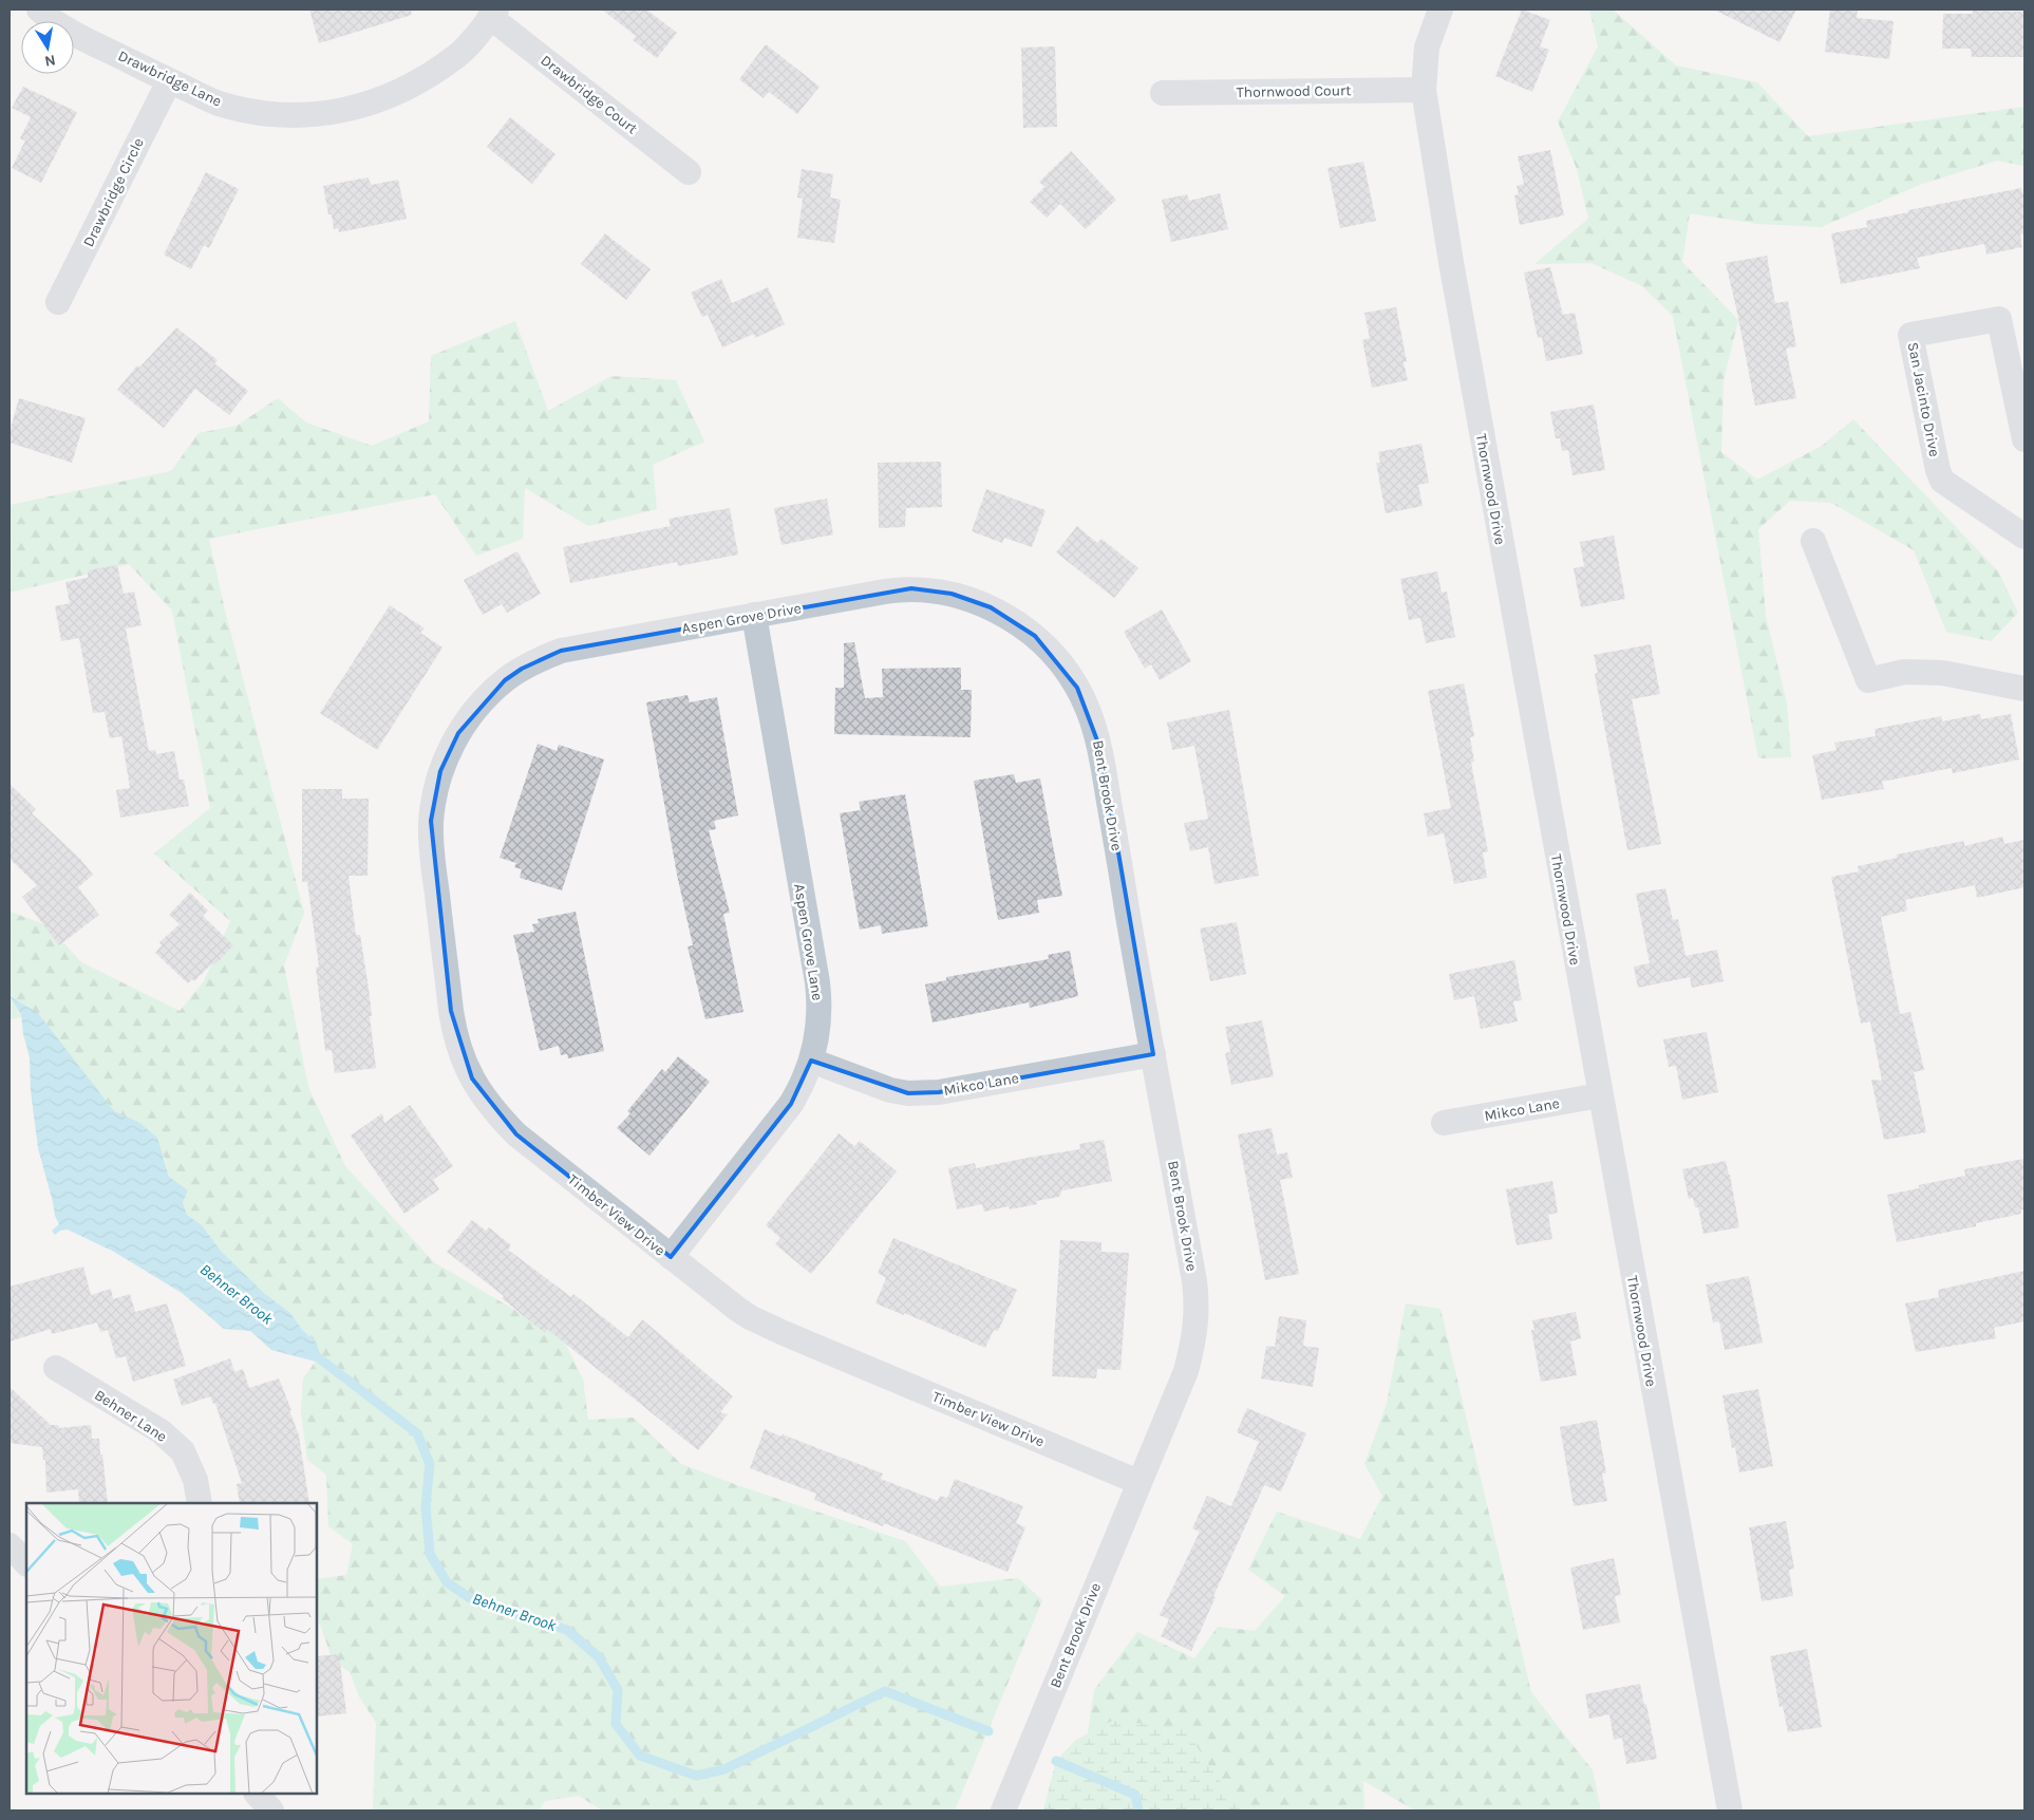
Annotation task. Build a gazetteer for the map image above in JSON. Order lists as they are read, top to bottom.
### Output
{
  "streets": {
    "street": [
      "Drawbridge Lane",
      "Thornwood Court",
      "Drawbridge Court",
      "Drawbridge Circle",
      "San Jacinto Drive",
      "Thornwood Drive",
      "Aspen Grove Drive",
      "Bent Brook Drive",
      "Aspen Grove Lane",
      "Mikco Lane",
      "Timber View Drive",
      "Behner Lane"
    ]
  },
  "crossings": [
    ["Drawbridge Lane", "Drawbridge Court"],
    ["Drawbridge Lane", "Drawbridge Circle"],
    ["Thornwood Court", "Thornwood Drive"],
    ["Thornwood Drive", "Mikco Lane"],
    ["Aspen Grove Drive", "Bent Brook Drive"],
    ["Aspen Grove Drive", "Aspen Grove Lane"],
    ["Aspen Grove Drive", "Timber View Drive"],
    ["Bent Brook Drive", "Mikco Lane"],
    ["Bent Brook Drive", "Timber View Drive"],
    ["Aspen Grove Lane", "Mikco Lane"],
    ["Aspen Grove Lane", "Timber View Drive"]
  ],
  "water": ["Behner Brook"],
  "north": "bottom"
}
